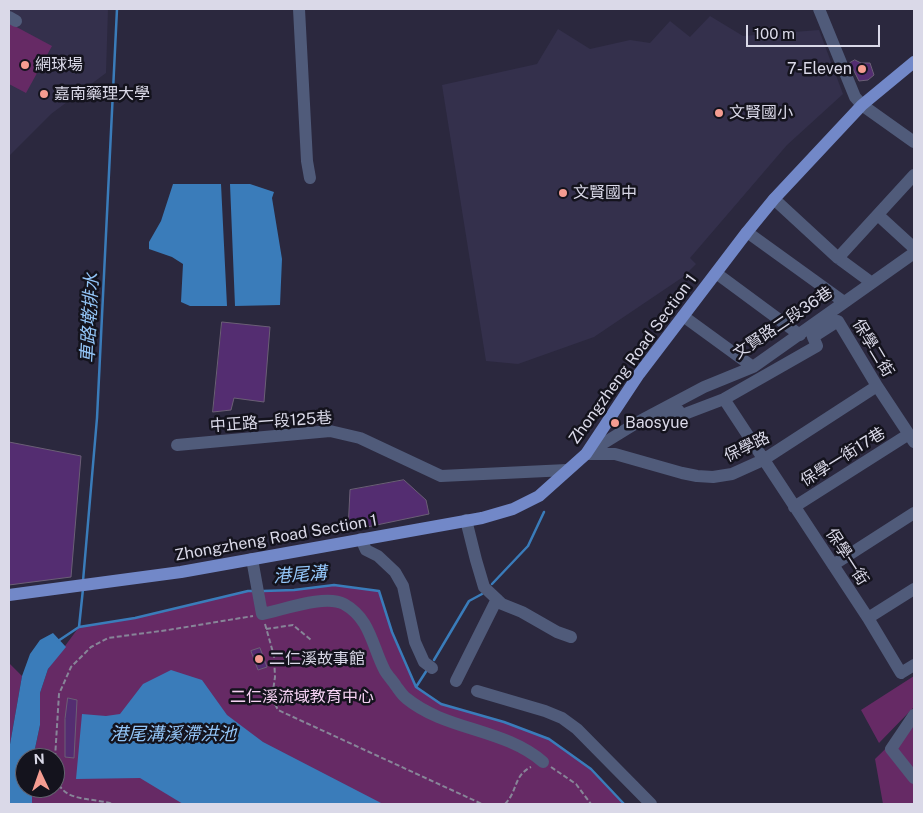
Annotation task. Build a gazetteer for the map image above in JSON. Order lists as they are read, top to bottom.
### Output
{
  "streets": {
    "main road": ["Zhongzheng Road Section 1"],
    "street": [
      "文賢路二段36巷",
      "保學二街",
      "中正路一段125巷",
      "保學路",
      "保學一街17巷",
      "保學一街"
    ]
  },
  "crossings": [
    ["文賢路二段36巷", "Zhongzheng Road Section 1"],
    ["文賢路二段36巷", "保學路"],
    ["保學二街", "保學路"],
    ["保學二街", "保學一街17巷"],
    ["保學二街", "保學一街"],
    ["Zhongzheng Road Section 1", "中正路一段125巷"],
    ["Zhongzheng Road Section 1", "保學路"],
    ["保學路", "保學一街"],
    ["保學一街17巷", "保學一街"]
  ],
  "water": ["車路墘排水", "港尾溝", "港尾溝溪滯洪池"],
  "parks": ["二仁溪流域教育中心"],
  "places": [
    "網球場",
    "7-Eleven",
    "嘉南藥理大學",
    "文賢國小",
    "文賢國中",
    "Baosyue",
    "二仁溪故事館"
  ],
  "scale_bar": "100 m",
  "north": "top"
}
